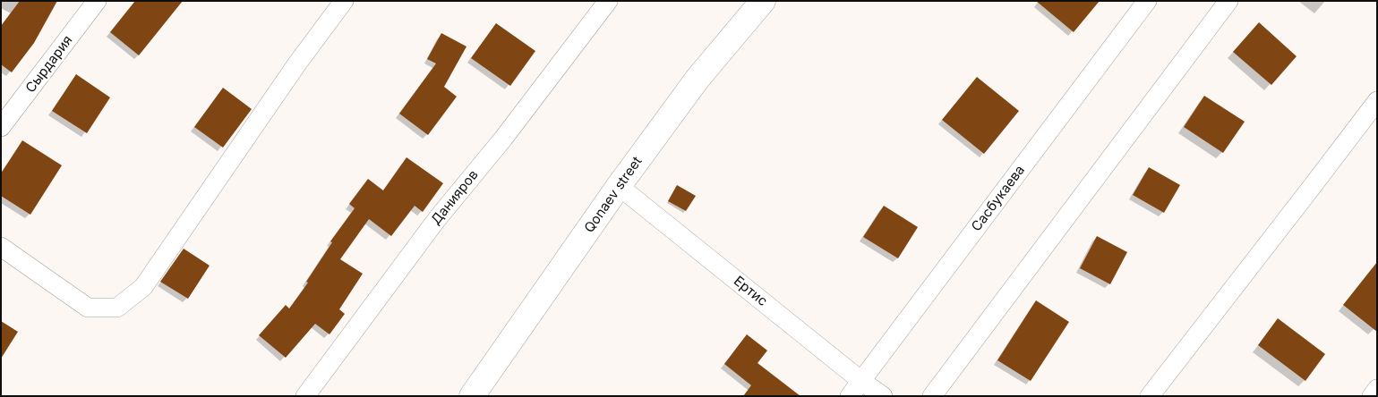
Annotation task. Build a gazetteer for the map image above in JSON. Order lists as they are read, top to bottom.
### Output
{
  "streets": {
    "main road": ["Qonaev street"],
    "street": [
      "Сырдария",
      "Данияров",
      "Сасбукаева",
      "Ертис"
    ]
  },
  "crossings": [
    ["Qonaev street", "Ертис"],
    ["Сасбукаева", "Ертис"]
  ]
}
